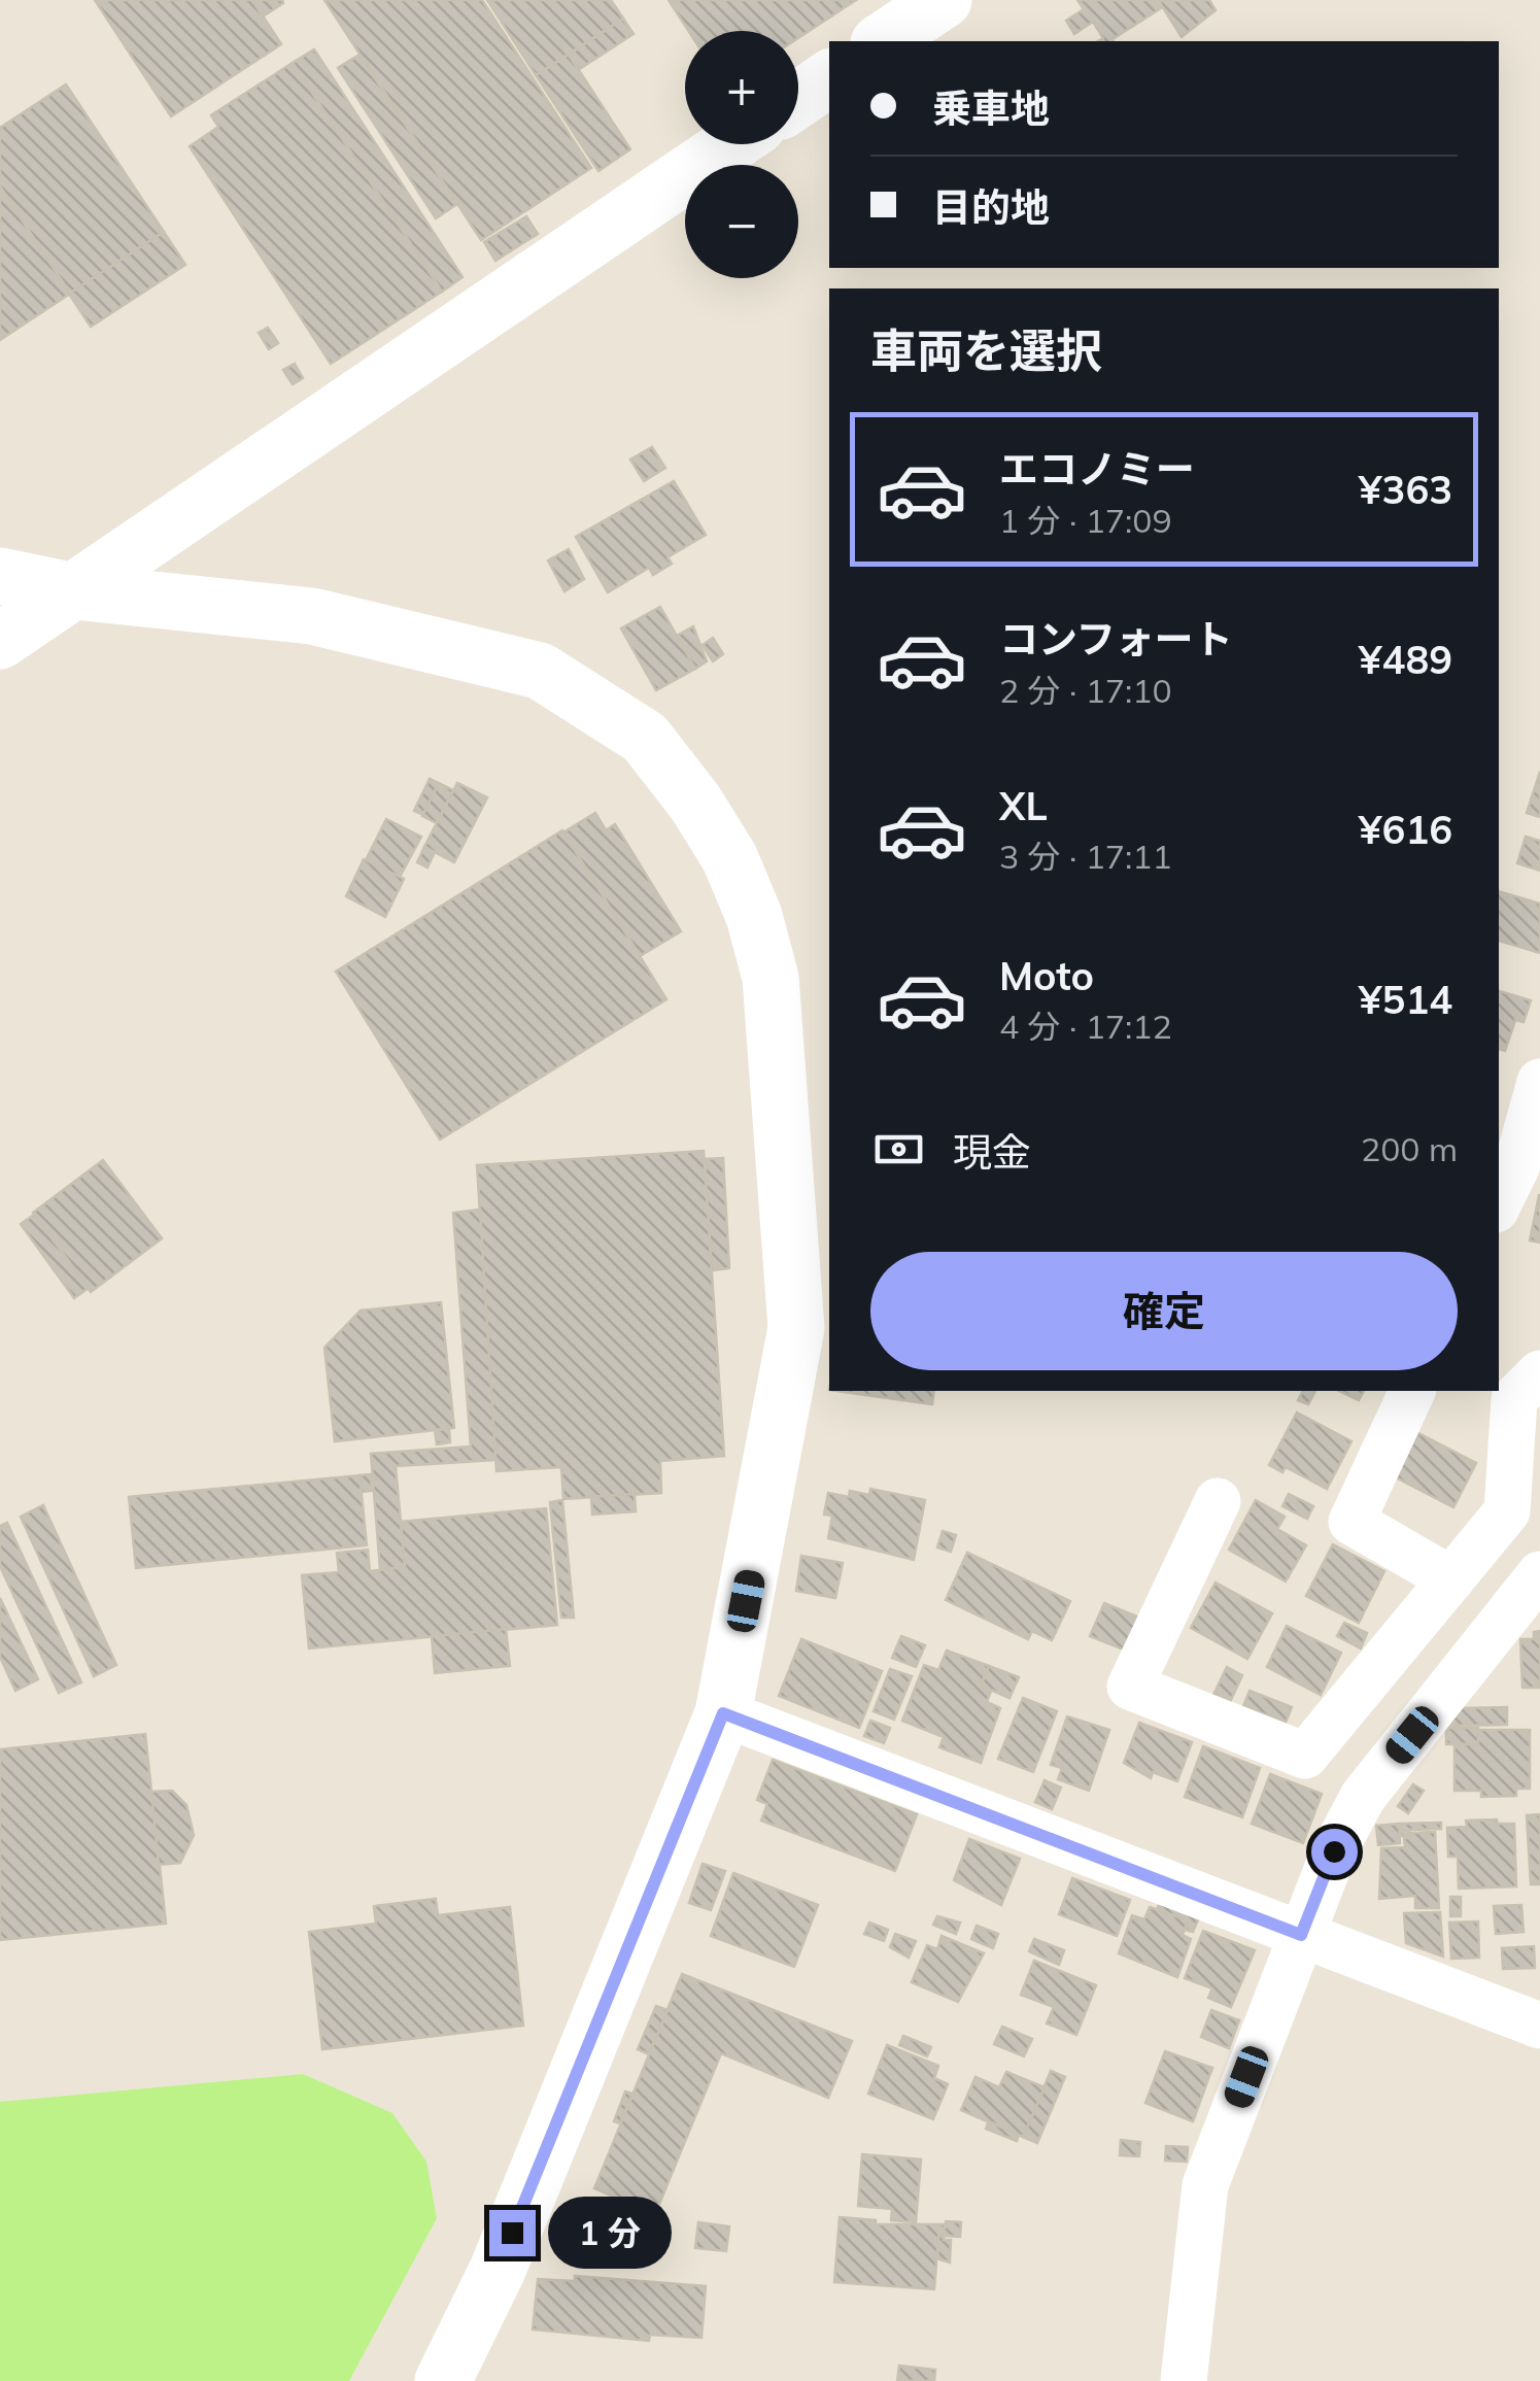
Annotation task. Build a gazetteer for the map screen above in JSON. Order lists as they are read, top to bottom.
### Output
{
  "page": {
    "map_buttons": ["+", "−"],
    "banner": ["乗車地", "目的地"],
    "heading": "車両を選択",
    "list": [
      {
        "name": "エコノミー",
        "note": "1 分 · 17:09",
        "value": "¥363"
      },
      {
        "name": "コンフォート",
        "note": "2 分 · 17:10",
        "value": "¥489"
      },
      {
        "name": "XL",
        "note": "3 分 · 17:11",
        "value": "¥616"
      },
      {
        "name": "Moto",
        "note": "4 分 · 17:12",
        "value": "¥514"
      }
    ],
    "pay": ["現金", "200 m"],
    "buttons": "確定",
    "bubble": "1 分"
  }
}
